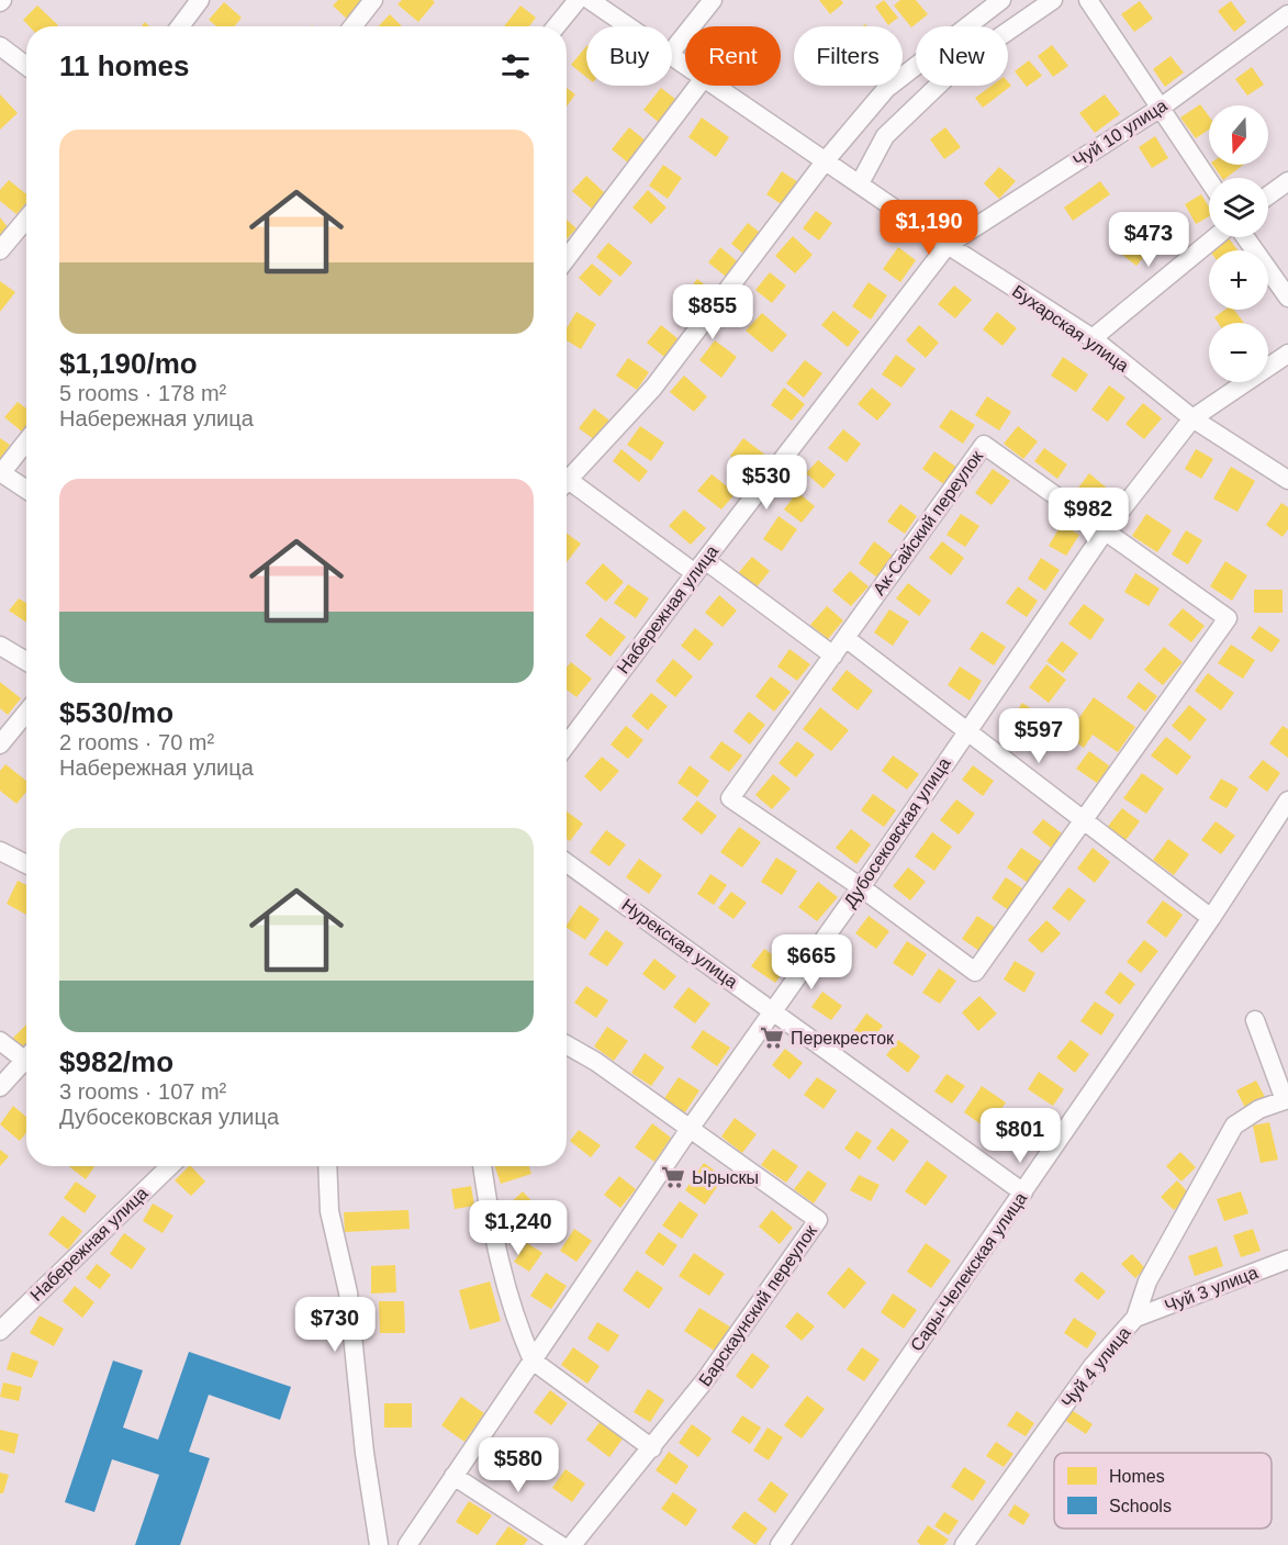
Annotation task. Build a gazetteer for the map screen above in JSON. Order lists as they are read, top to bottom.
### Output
{
  "streets": {
    "street": [
      "Чуй 10 улица",
      "Бухарская улица",
      "Ак-Сайский переулок",
      "Набережная улица",
      "Дубосековская улица",
      "Нурекская улица",
      "Сары-Челекская улица",
      "Чуй 3 улица",
      "Барскаунский переулок",
      "Чуй 4 улица"
    ]
  },
  "crossings": [
    ["Чуй 10 улица", "Бухарская улица"],
    ["Чуй 10 улица", "Набережная улица"],
    ["Бухарская улица", "Набережная улица"],
    ["Бухарская улица", "Дубосековская улица"],
    ["Ак-Сайский переулок", "Дубосековская улица"],
    ["Дубосековская улица", "Нурекская улица"],
    ["Дубосековская улица", "Барскаунский переулок"],
    ["Нурекская улица", "Сары-Челекская улица"],
    ["Чуй 3 улица", "Чуй 4 улица"]
  ],
  "places": {
    "supermarket": ["Перекресток", "Ырыскы"]
  },
  "legend": ["Homes", "Schools"],
  "north": "bottom",
  "page": {
    "chip": [
      "Buy",
      "Rent",
      "Filters",
      "New"
    ],
    "heading": "11 homes",
    "map_buttons": ["+", "−"],
    "list": [
      {
        "name": "$1,190/mo",
        "note": "5 rooms · 178 m² · Набережная улица"
      },
      {
        "name": "$530/mo",
        "note": "2 rooms · 70 m² · Набережная улица"
      },
      {
        "name": "$982/mo",
        "note": "3 rooms · 107 m² · Дубосековская улица"
      }
    ],
    "price": [
      "$1,190",
      "$473",
      "$855",
      "$530",
      "$982",
      "$597",
      "$665",
      "$801",
      "$1,240",
      "$730",
      "$580"
    ]
  }
}
